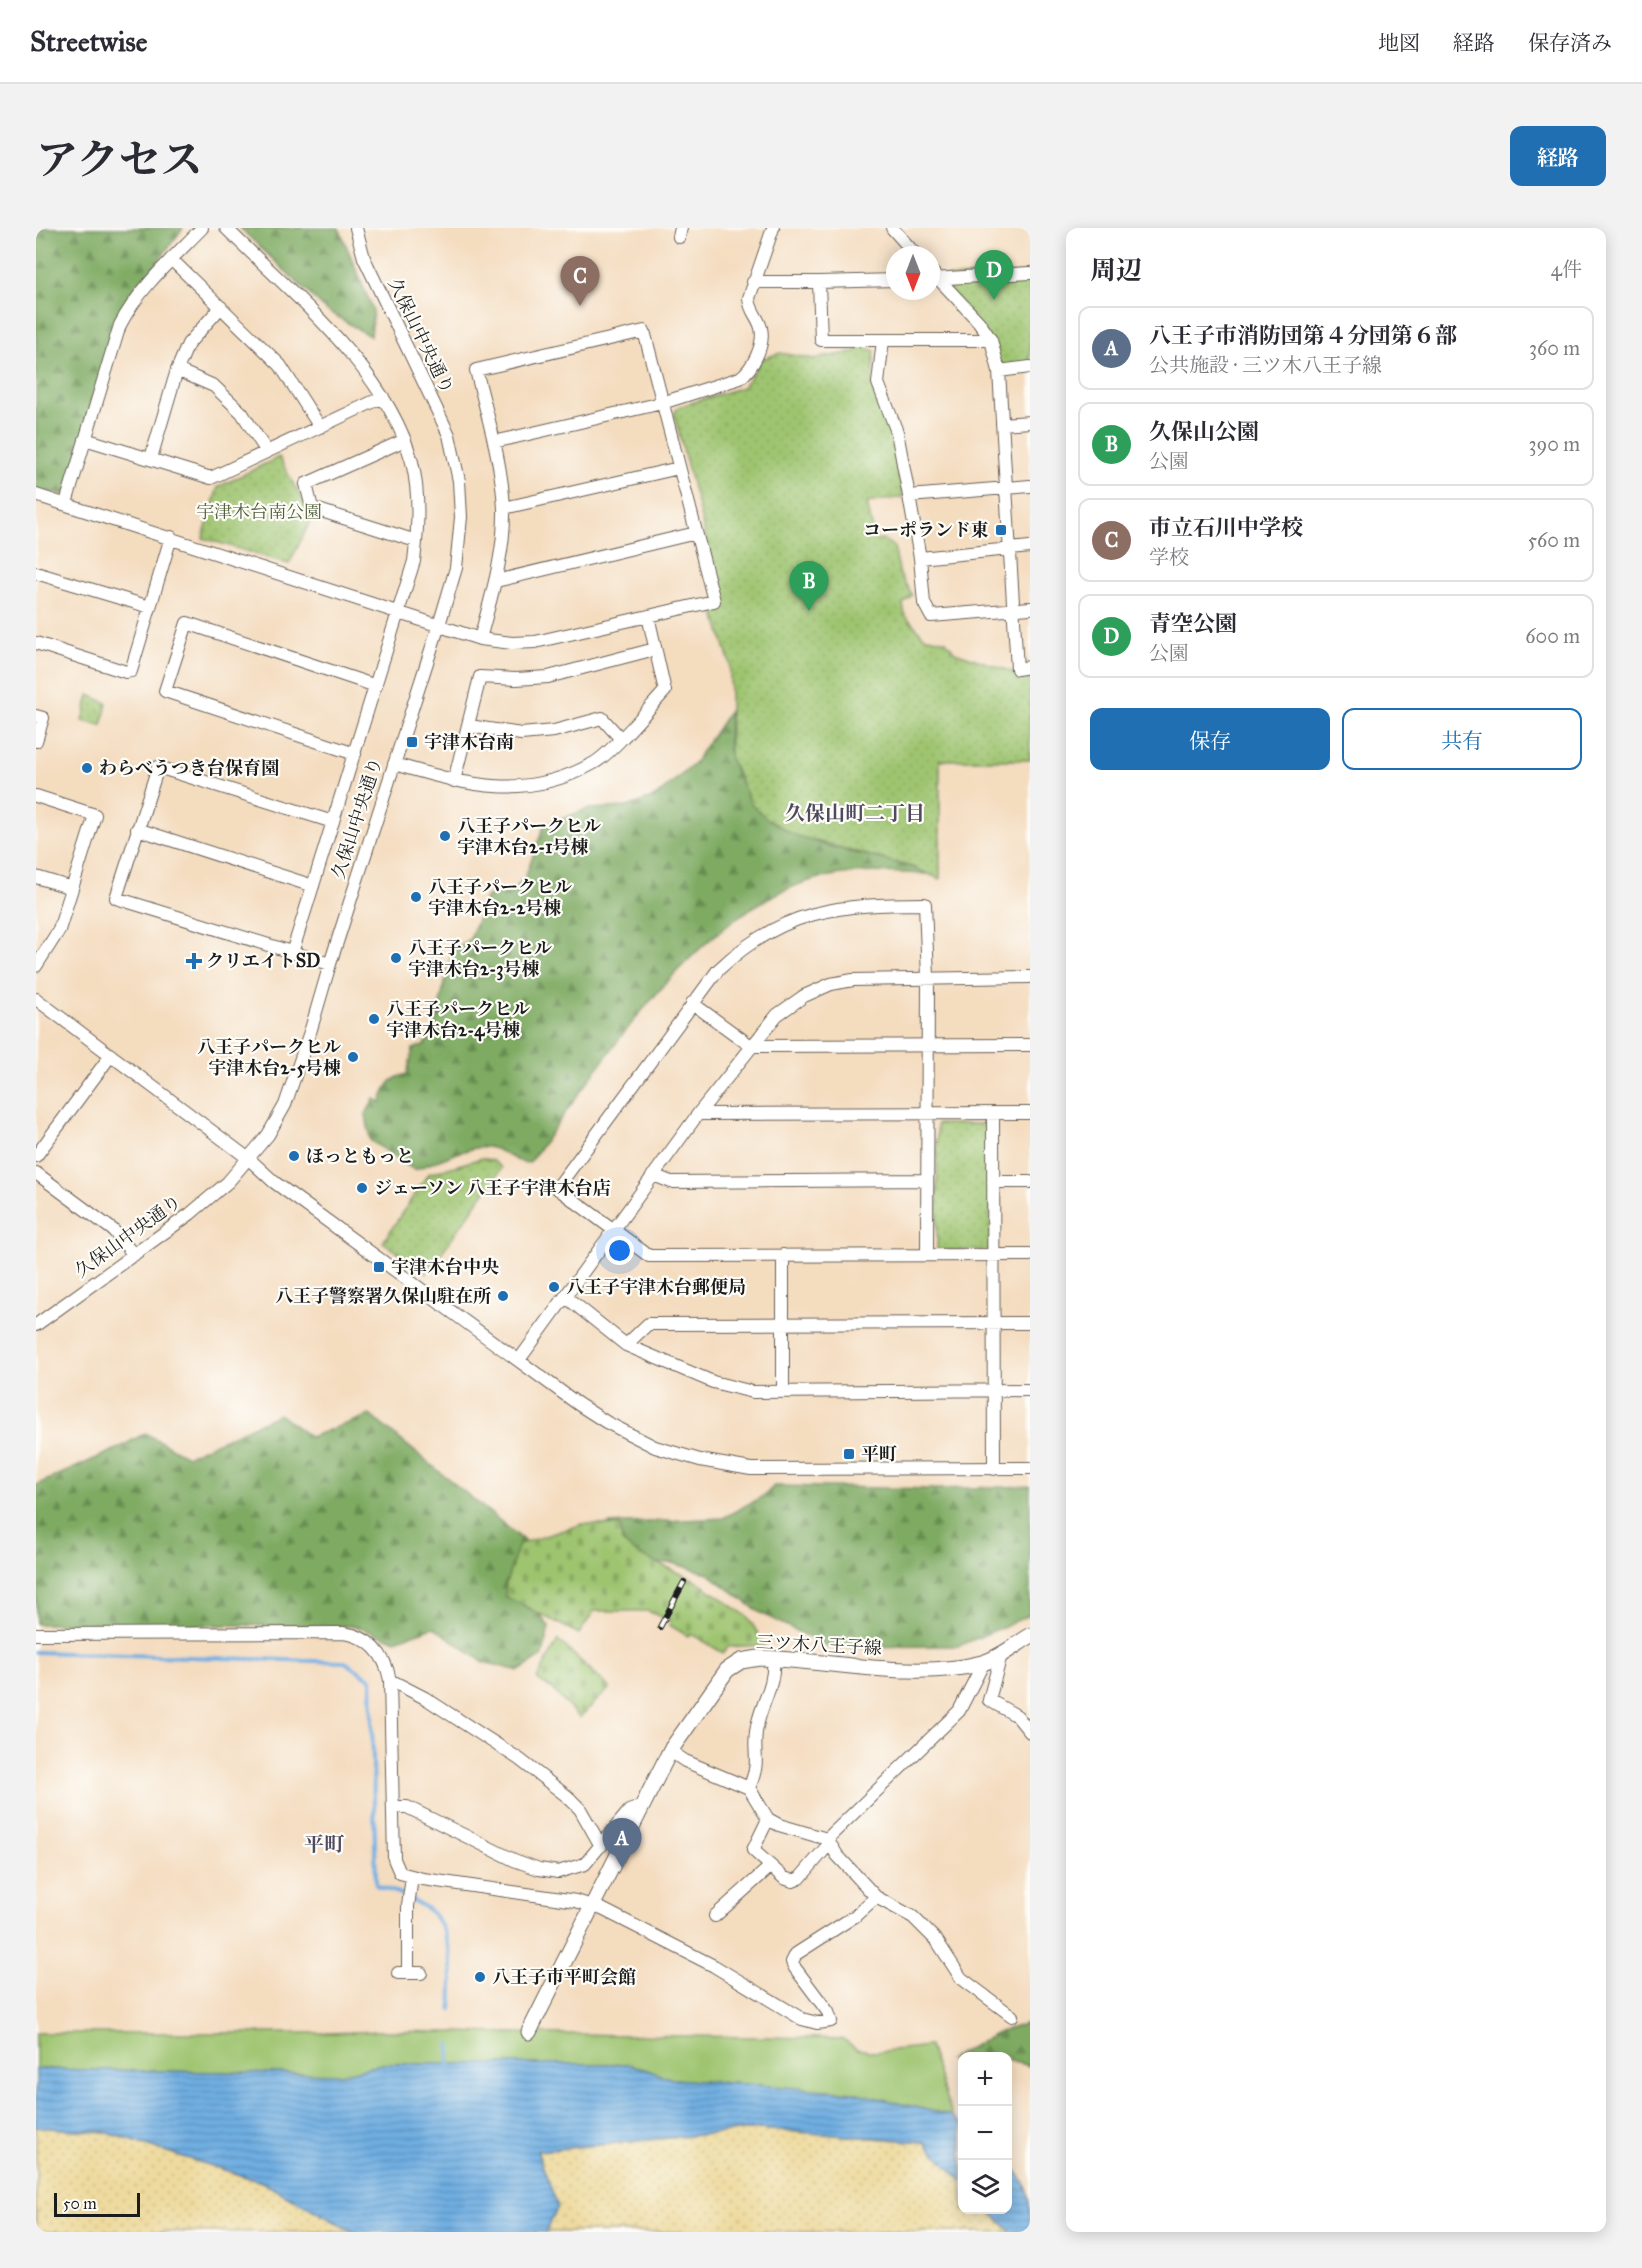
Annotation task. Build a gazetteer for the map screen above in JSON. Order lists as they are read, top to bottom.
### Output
{
  "streets": {
    "main road": ["三ツ木八王子線"],
    "street": ["久保山中央通り"]
  },
  "districts": ["久保山町二丁目", "平町"],
  "parks": ["宇津木台南公園"],
  "places": {
    "transit": [
      "コーポランド東",
      "宇津木台南",
      "宇津木台中央",
      "平町"
    ],
    "other": [
      "わらべうつき台保育園",
      "八王子パークヒル 宇津木台2-1号棟",
      "八王子パークヒル 宇津木台2-2号棟",
      "八王子パークヒル 宇津木台2-3号棟",
      "八王子パークヒル 宇津木台2-4号棟",
      "八王子パークヒル 宇津木台2-5号棟",
      "ほっともっと",
      "ジェーソン 八王子宇津木台店",
      "八王子宇津木台郵便局",
      "八王子警察署久保山駐在所",
      "八王子市平町会館"
    ],
    "health": ["クリエイトSD"]
  },
  "scale_bar": "50 m",
  "north": "bottom",
  "page": {
    "header": "Streetwise",
    "nav": ["地図", "経路", "保存済み"],
    "title": "アクセス",
    "buttons": [
      "経路",
      ["保存", "共有"]
    ],
    "heading": ["周辺", "4件"],
    "pins": [
      "D",
      "C",
      "B",
      "A"
    ],
    "list": [
      {
        "mark": "A",
        "name": "八王子市消防団第４分団第６部",
        "note": "公共施設 · 三ツ木八王子線",
        "value": "360 m"
      },
      {
        "mark": "B",
        "name": "久保山公園",
        "note": "公園",
        "value": "390 m"
      },
      {
        "mark": "C",
        "name": "市立石川中学校",
        "note": "学校",
        "value": "560 m"
      },
      {
        "mark": "D",
        "name": "青空公園",
        "note": "公園",
        "value": "600 m"
      }
    ],
    "map_buttons": ["+", "−"],
    "scale": "50 m"
  }
}
